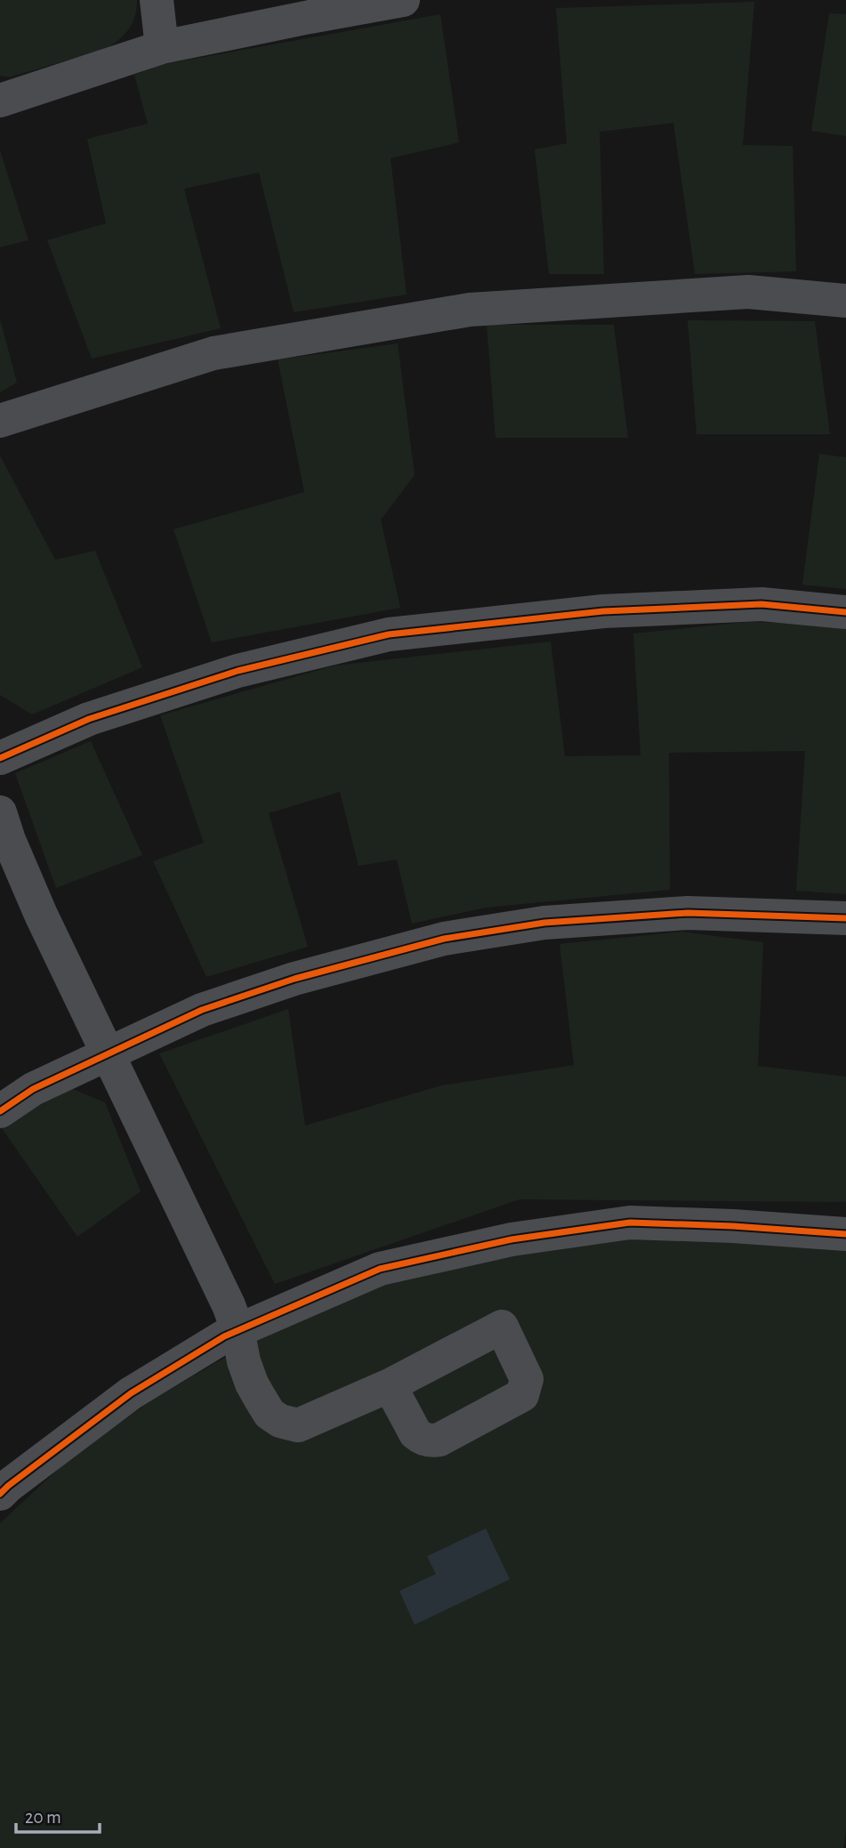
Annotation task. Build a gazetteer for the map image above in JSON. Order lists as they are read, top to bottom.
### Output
{
  "scale_bar": "20 m"
}
